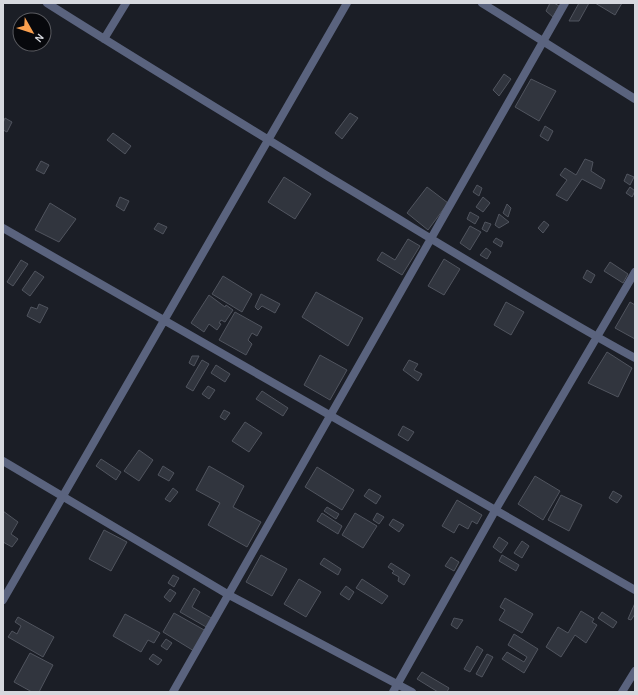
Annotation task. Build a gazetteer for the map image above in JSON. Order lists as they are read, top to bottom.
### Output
{
  "north": "bottom right"
}
